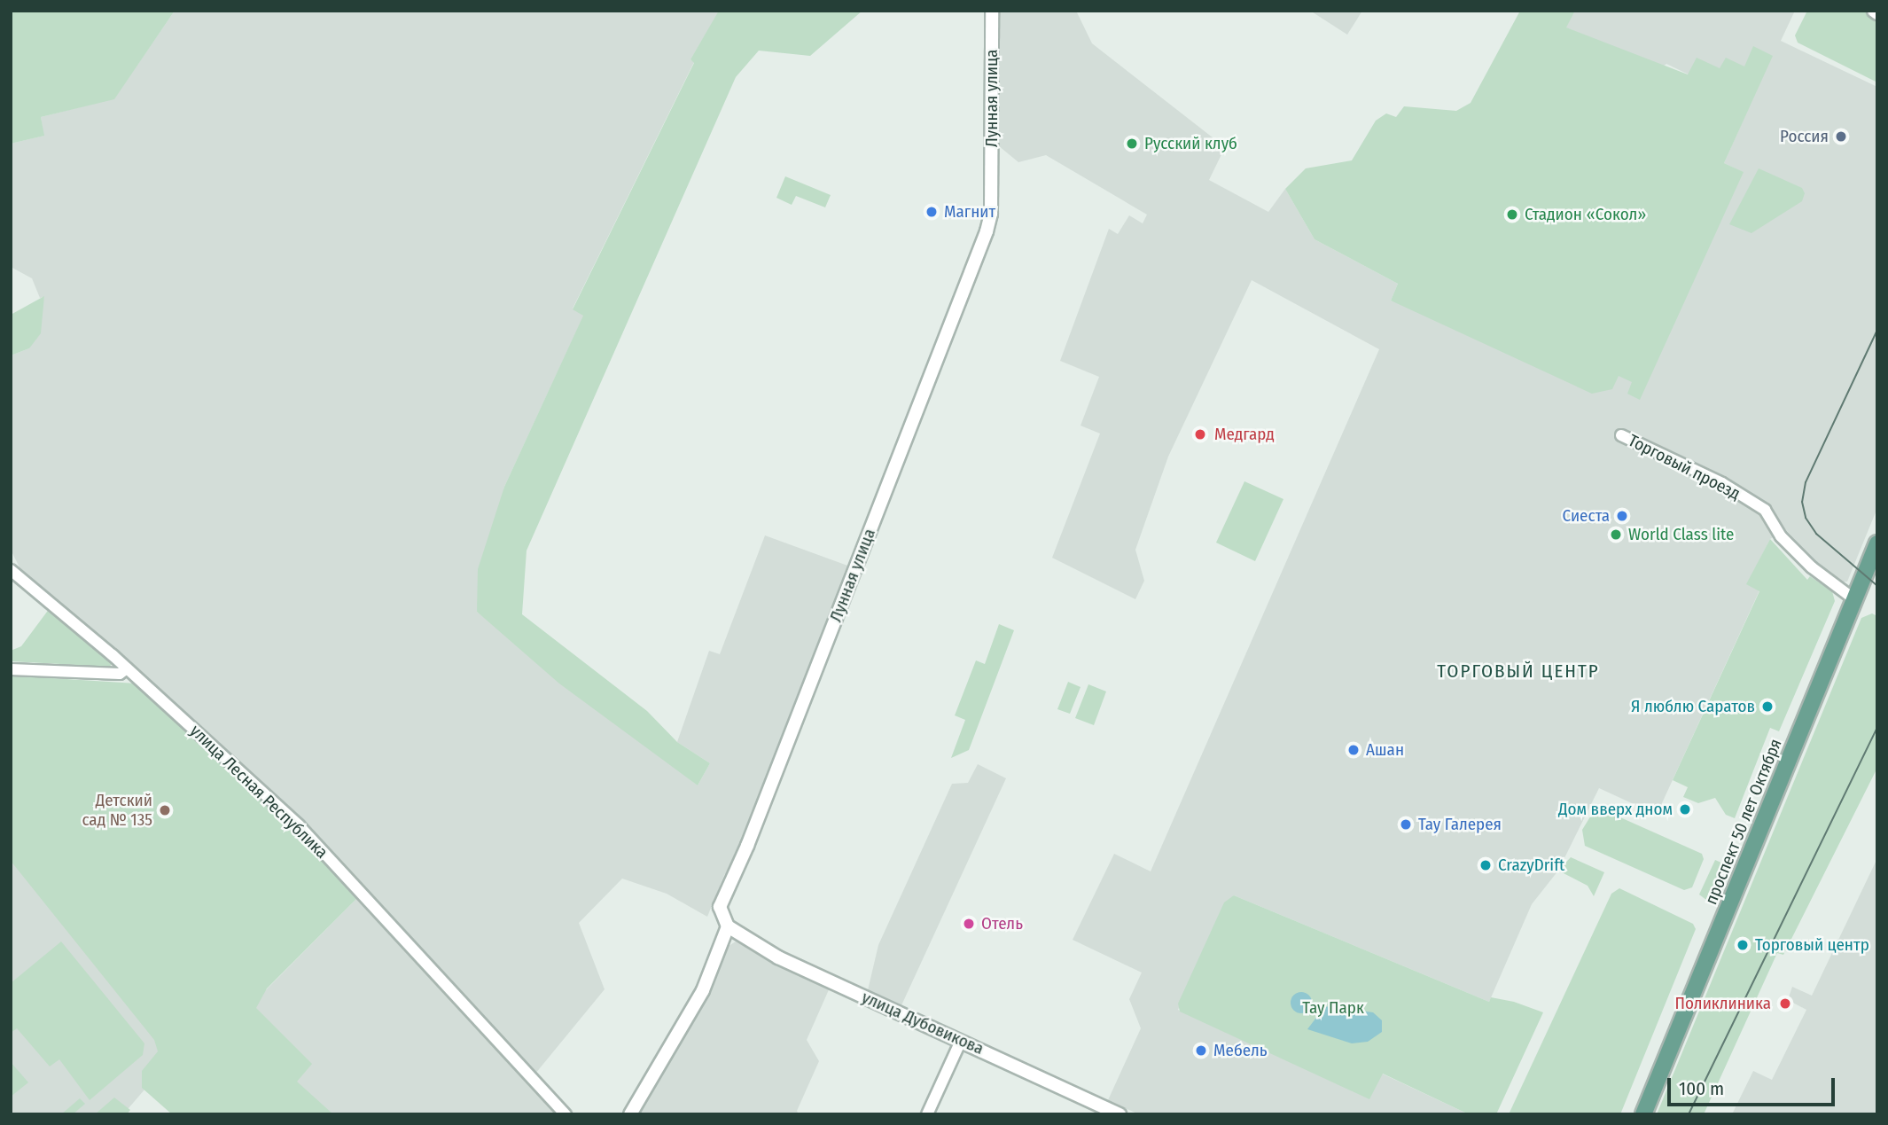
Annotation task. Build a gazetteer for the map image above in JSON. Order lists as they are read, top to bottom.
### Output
{
  "streets": {
    "main road": ["проспект 50 лет Октября"],
    "street": [
      "Лунная улица",
      "Торговый проезд",
      "улица Лесная Республика",
      "улица Дубовикова"
    ]
  },
  "crossings": [
    ["Лунная улица", "улица Дубовикова"],
    ["Торговый проезд", "проспект 50 лет Октября"]
  ],
  "districts": ["ТОРГОВЫЙ ЦЕНТР"],
  "parks": ["Тау Парк"],
  "places": [
    "Россия",
    "Русский клуб",
    "Магнит",
    "Стадион «Сокол»",
    "Медгард",
    "Сиеста",
    "World Class lite",
    "Я люблю Саратов",
    "Ашан",
    "Дом вверх дном",
    "Детский сад № 135",
    "Тау Галерея",
    "CrazyDrift",
    "Отель",
    "Торговый центр",
    "Поликлиника",
    "Мебель"
  ],
  "scale_bar": "100 m"
}
